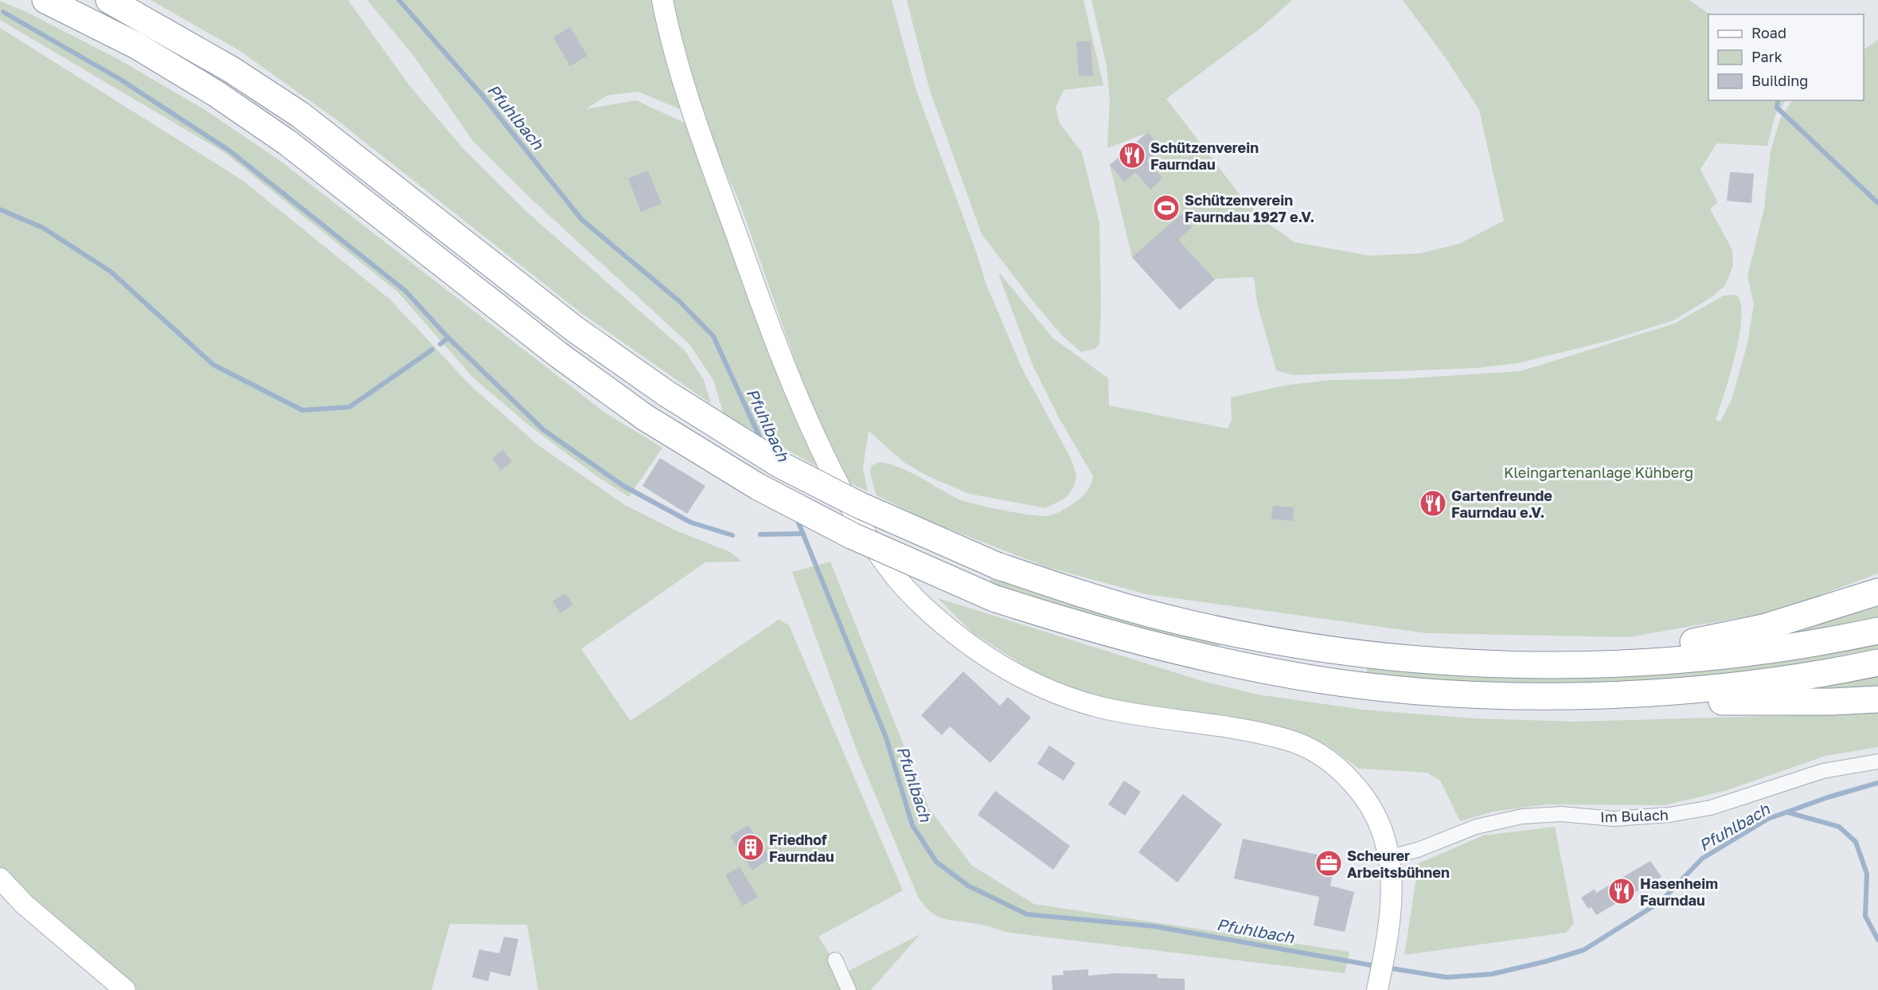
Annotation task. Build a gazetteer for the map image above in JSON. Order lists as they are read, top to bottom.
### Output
{
  "streets": {
    "street": ["Im Bulach"]
  },
  "water": ["Pfuhlbach"],
  "parks": ["Kleingartenanlage Kühberg"],
  "places": {
    "restaurant": ["Schützenverein Faurndau", "Gartenfreunde Faurndau e.V.", "Hasenheim Faurndau"],
    "sports": ["Schützenverein Faurndau 1927 e.V."],
    "building": ["Friedhof Faurndau"],
    "office": ["Scheurer Arbeitsbühnen"]
  },
  "legend": ["Road", "Park", "Building"]
}
